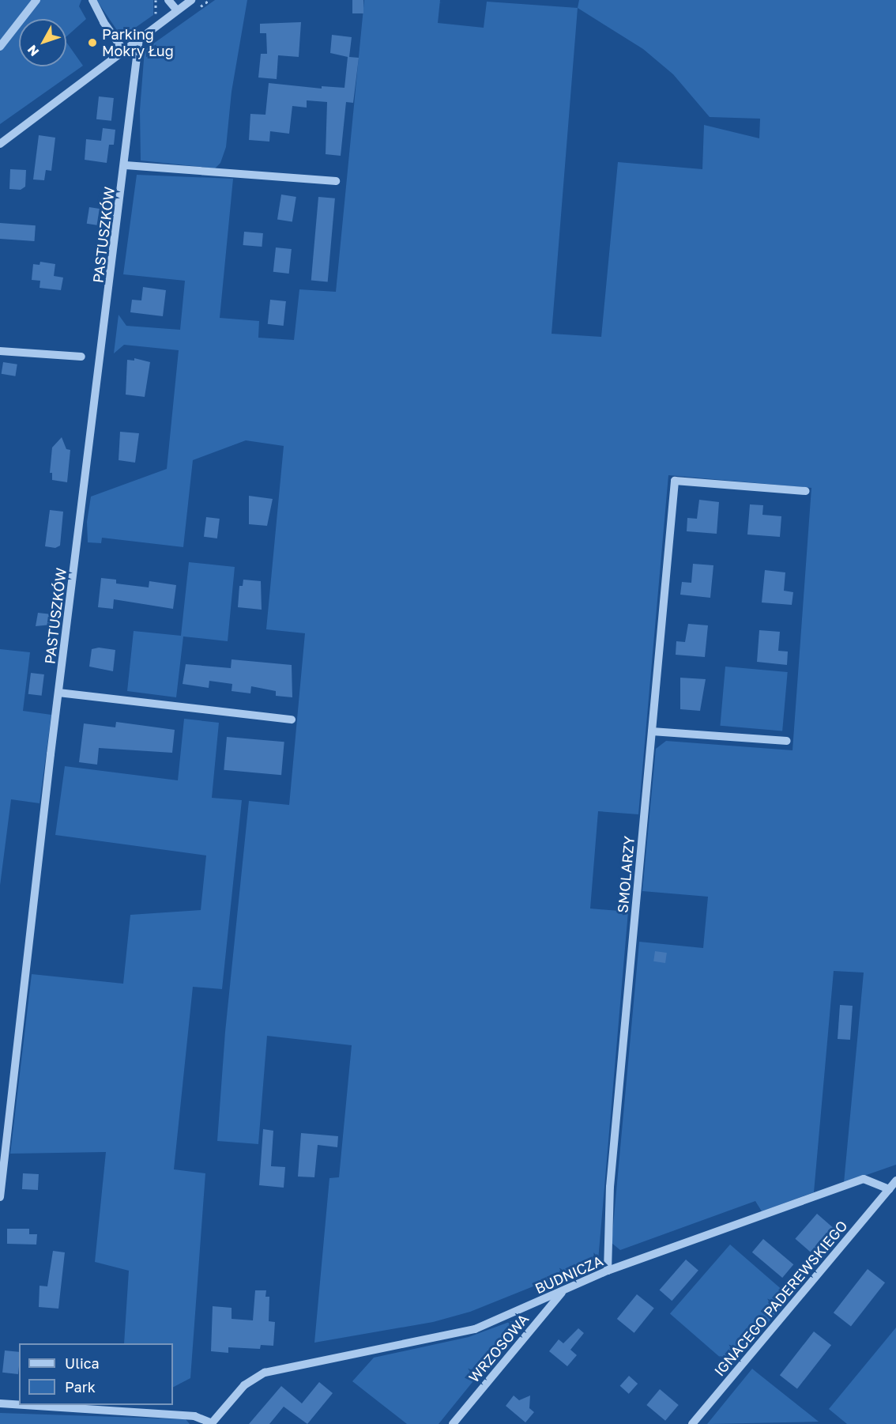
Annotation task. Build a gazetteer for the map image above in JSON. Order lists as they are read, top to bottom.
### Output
{
  "streets": {
    "street": [
      "PASTUSZKÓW",
      "SMOLARZY",
      "BUDNICZA",
      "IGNACEGO PADEREWSKIEGO",
      "WRZOSOWA"
    ]
  },
  "crossings": [
    ["SMOLARZY", "BUDNICZA"],
    ["BUDNICZA", "IGNACEGO PADEREWSKIEGO"],
    ["BUDNICZA", "WRZOSOWA"]
  ],
  "places": ["Parking Mokry Ług"],
  "legend": ["Ulica", "Park"],
  "north": "bottom left"
}
